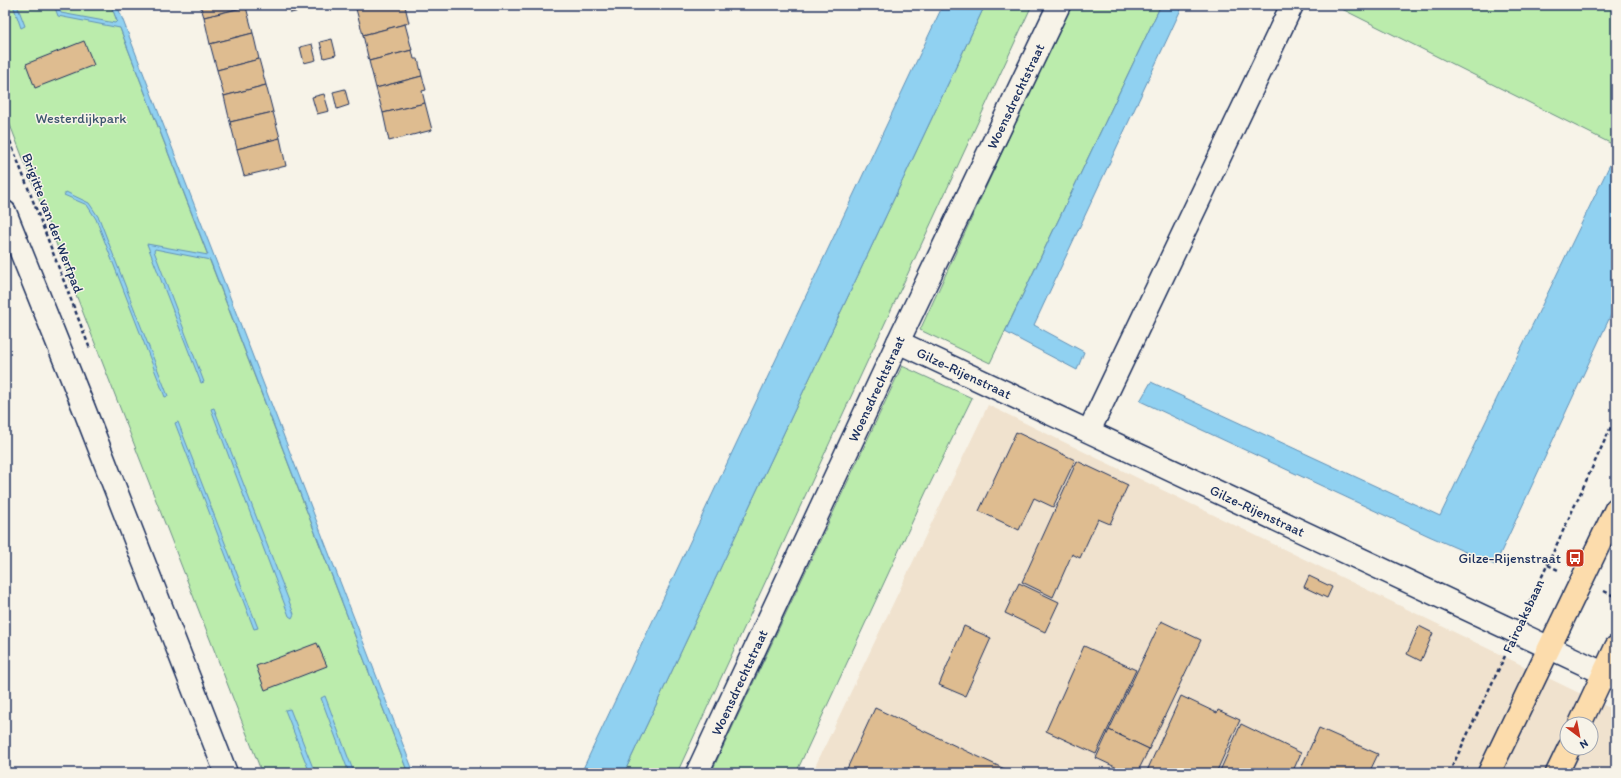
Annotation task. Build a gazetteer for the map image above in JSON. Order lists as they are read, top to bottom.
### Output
{
  "streets": {
    "street": ["Woensdrechtstraat", "Gilze-Rijenstraat"],
    "path": ["Brigitte van der Werfpad", "Fairoaksbaan"]
  },
  "crossings": [
    ["Woensdrechtstraat", "Gilze-Rijenstraat"],
    ["Gilze-Rijenstraat", "Fairoaksbaan"]
  ],
  "parks": ["Westerdijkpark"],
  "places": {
    "bus stop": ["Gilze-Rijenstraat"]
  },
  "north": "bottom right"
}
